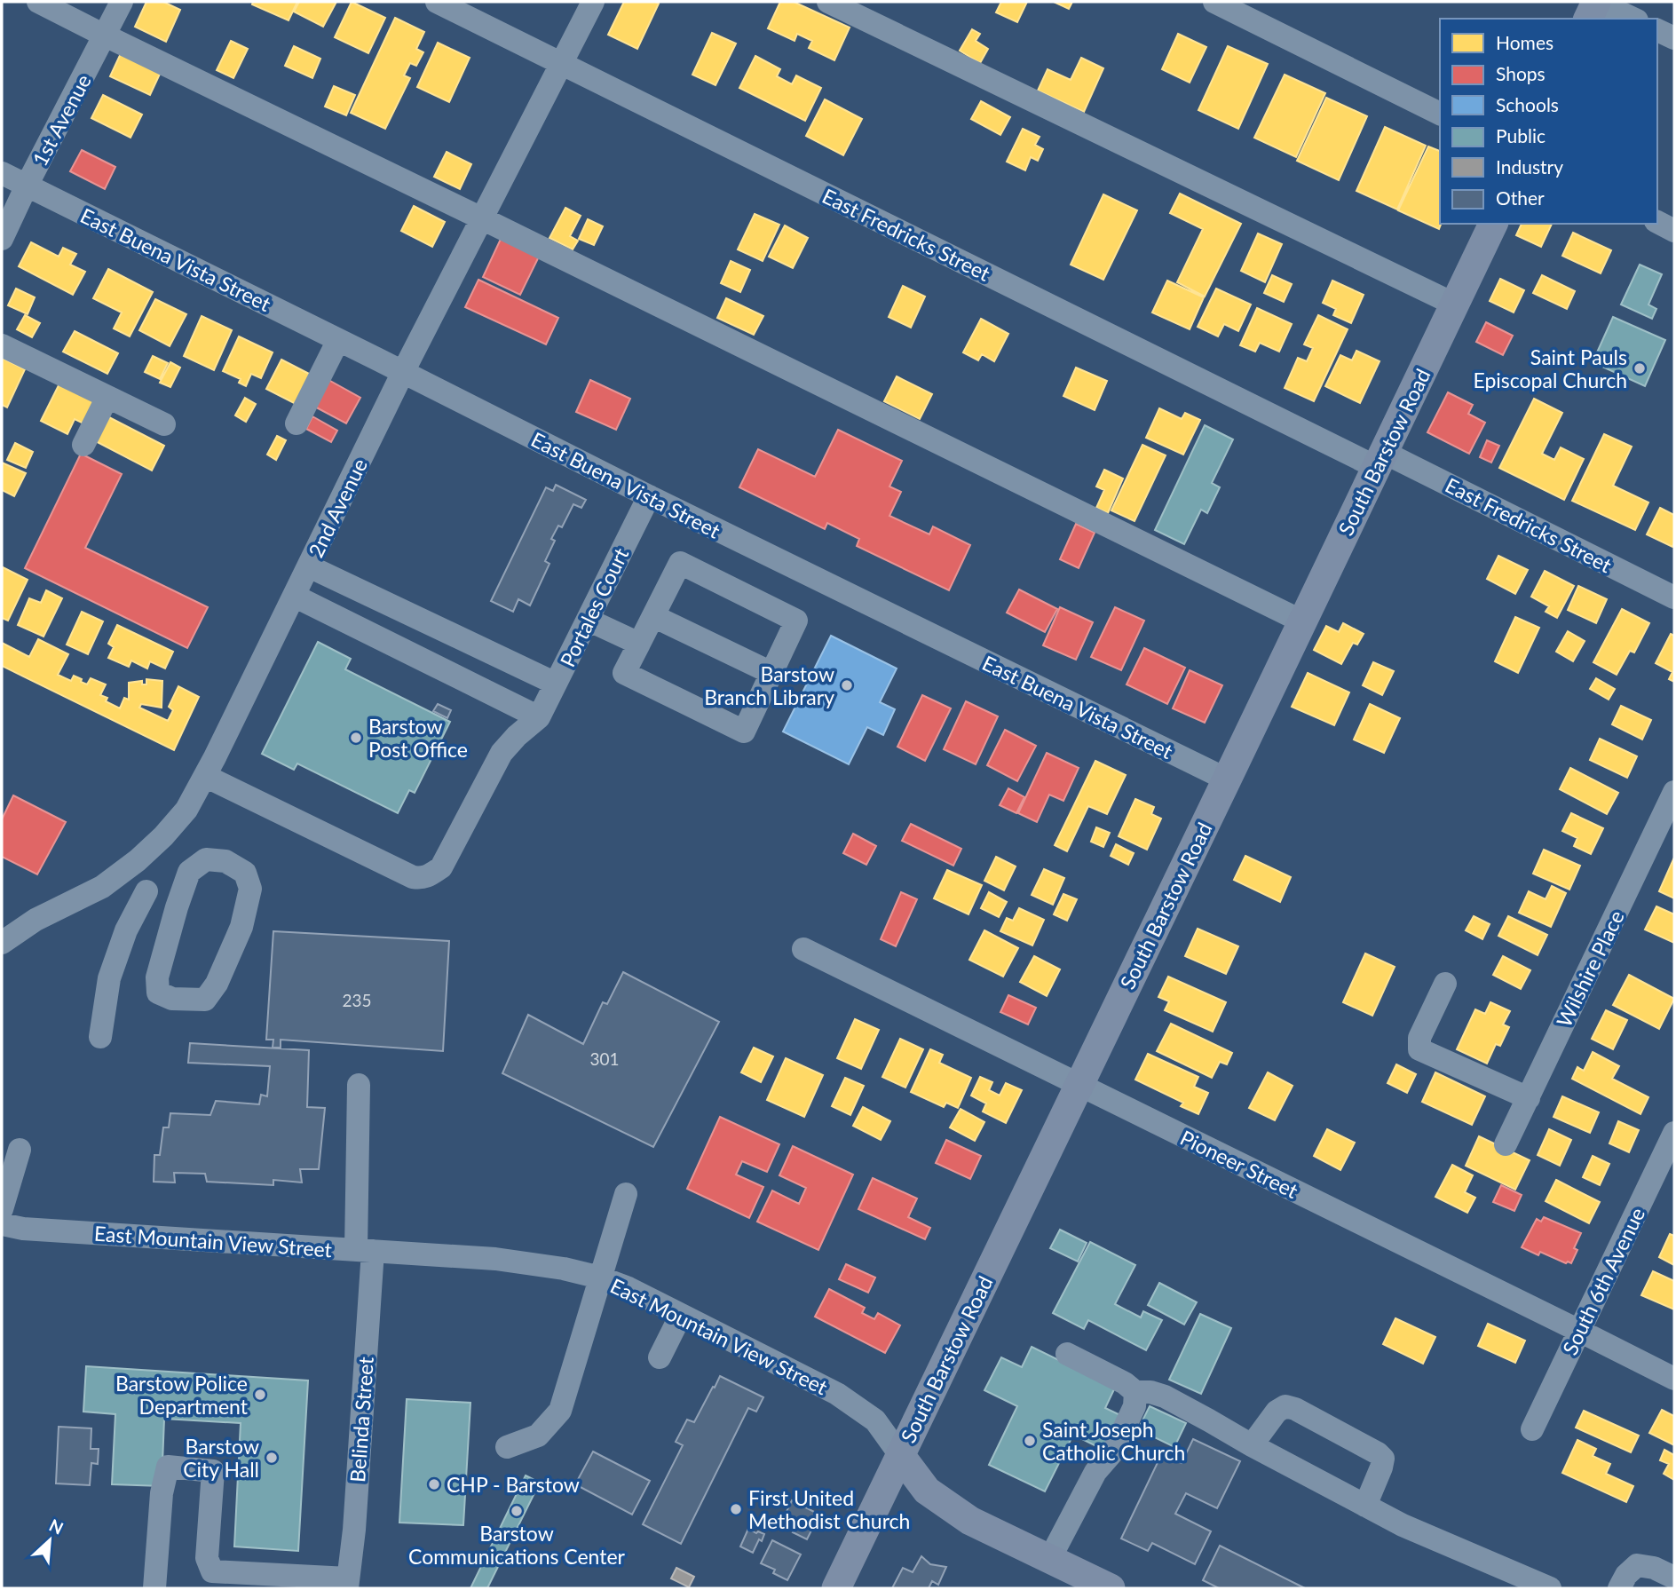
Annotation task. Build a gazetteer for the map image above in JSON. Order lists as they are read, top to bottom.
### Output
{
  "streets": {
    "main road": ["South Barstow Road", "East Mountain View Street"],
    "street": [
      "1st Avenue",
      "East Fredricks Street",
      "East Buena Vista Street",
      "2nd Avenue",
      "Portales Court",
      "Wilshire Place",
      "Pioneer Street",
      "South 6th Avenue",
      "Belinda Street"
    ]
  },
  "crossings": [
    ["1st Avenue", "East Buena Vista Street"],
    ["East Fredricks Street", "South Barstow Road"],
    ["East Fredricks Street", "2nd Avenue"],
    ["East Buena Vista Street", "South Barstow Road"],
    ["East Buena Vista Street", "2nd Avenue"],
    ["East Buena Vista Street", "Portales Court"],
    ["South Barstow Road", "Pioneer Street"],
    ["South Barstow Road", "East Mountain View Street"],
    ["Pioneer Street", "South 6th Avenue"],
    ["East Mountain View Street", "Belinda Street"]
  ],
  "places": [
    "Saint Pauls Episcopal Church",
    "Barstow Branch Library",
    "Barstow Post Office",
    "Barstow Police Department",
    "Saint Joseph Catholic Church",
    "Barstow City Hall",
    "CHP - Barstow",
    "First United Methodist Church",
    "Barstow Communications Center"
  ],
  "house_numbers": ["235", "301"],
  "legend": [
    "Homes",
    "Shops",
    "Schools",
    "Public",
    "Industry",
    "Other"
  ],
  "north": "top right"
}
